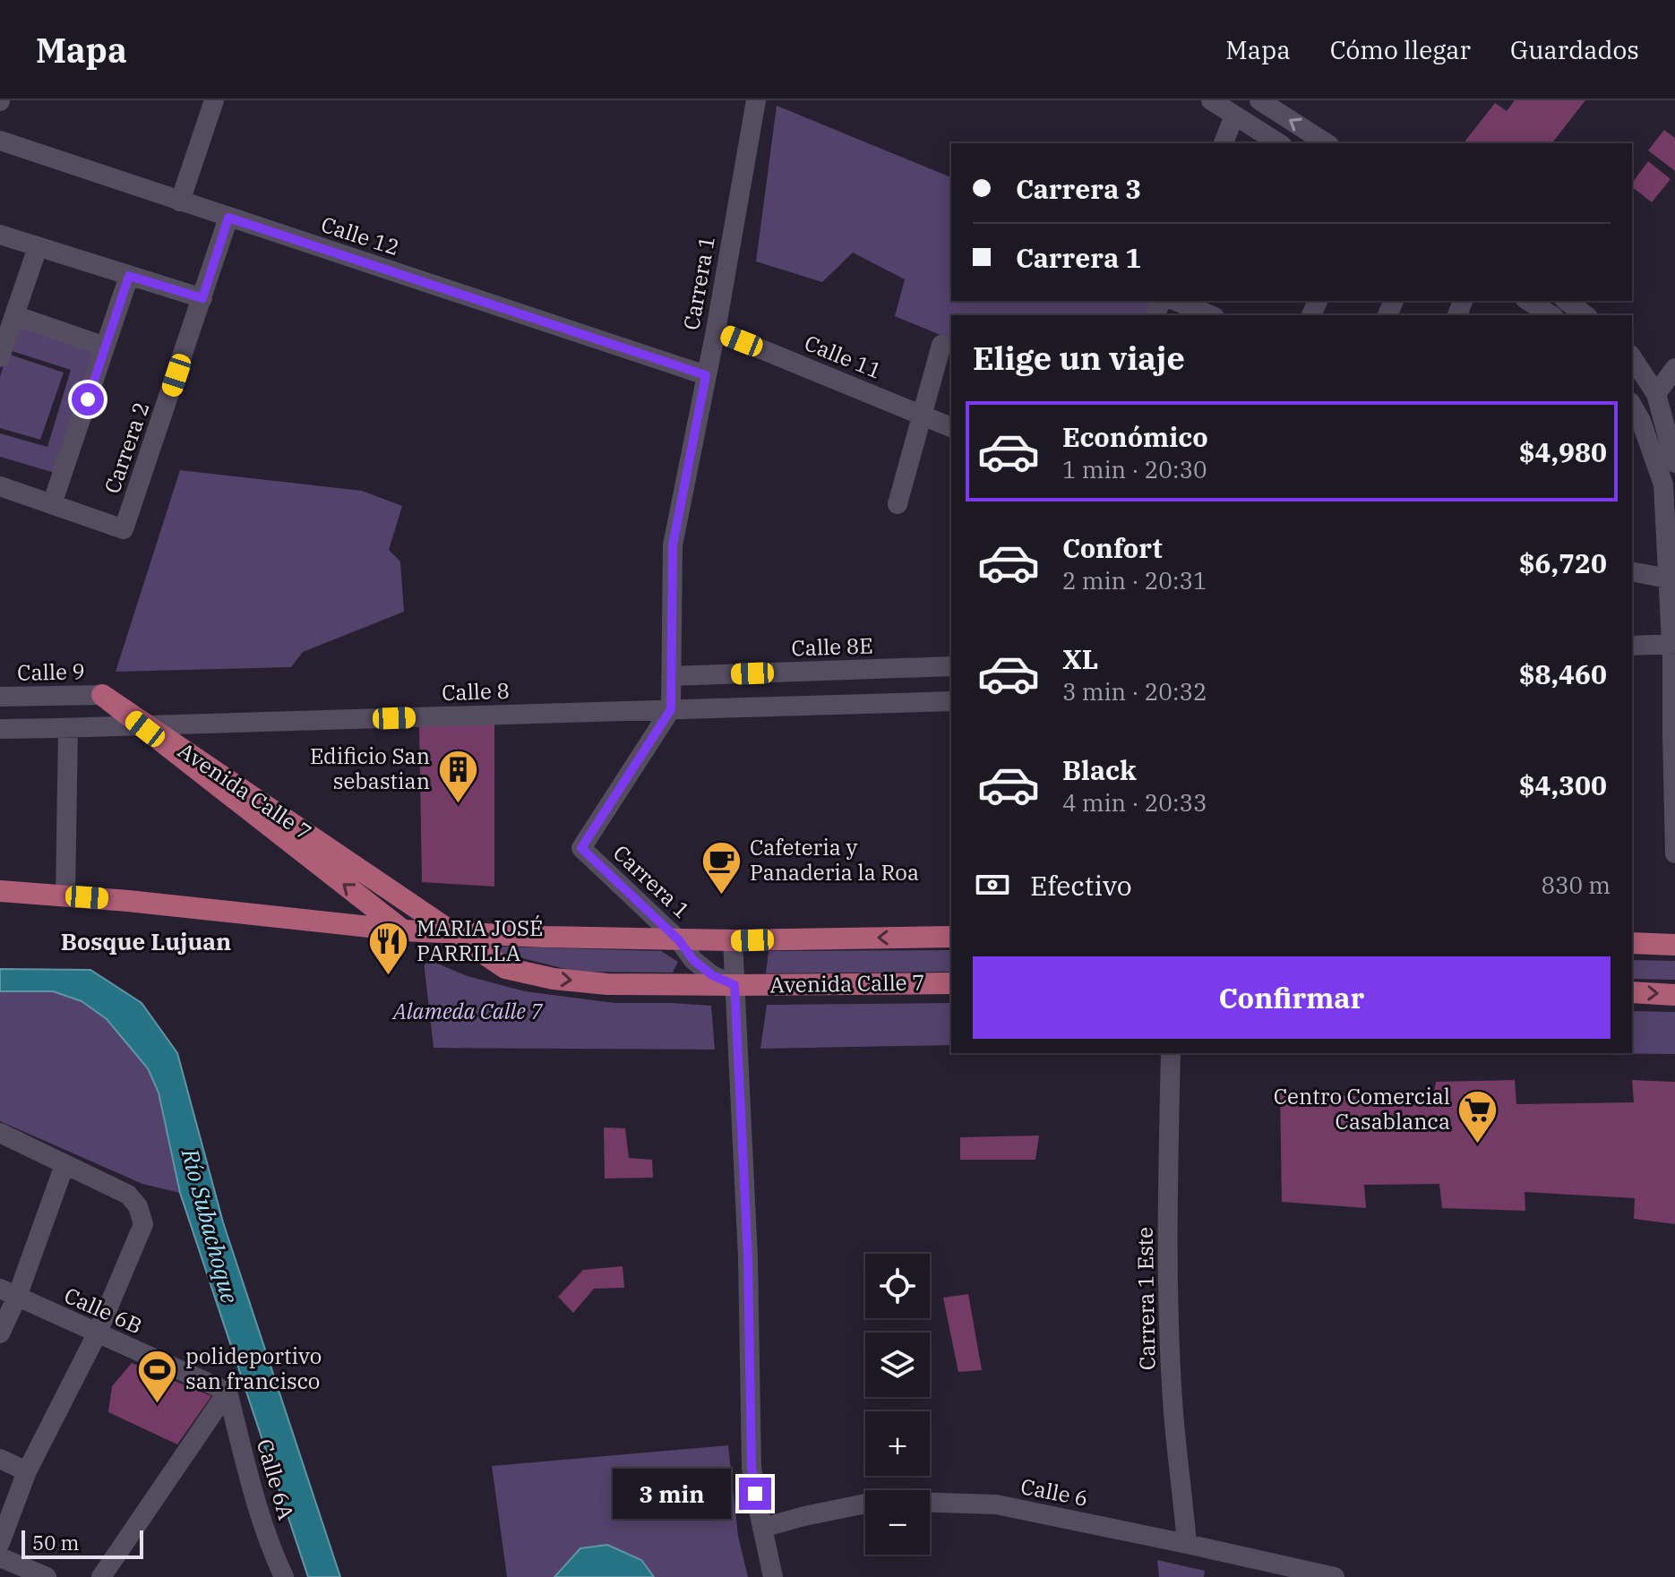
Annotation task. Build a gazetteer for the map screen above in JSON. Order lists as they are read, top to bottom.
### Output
{
  "streets": {
    "main road": ["Avenida Calle 7"],
    "street": [
      "Calle 12",
      "Carrera 1",
      "Calle 11",
      "Carrera 2",
      "Calle 8E",
      "Calle 9",
      "Calle 8",
      "Carrera 1 Este",
      "Calle 6B",
      "Calle 6A",
      "Calle 6"
    ]
  },
  "crossings": [
    ["Calle 12", "Carrera 1"],
    ["Calle 12", "Carrera 2"],
    ["Carrera 1", "Calle 11"],
    ["Carrera 1", "Calle 8E"],
    ["Carrera 1", "Calle 8"],
    ["Carrera 1", "Avenida Calle 7"],
    ["Calle 9", "Avenida Calle 7"],
    ["Carrera 1 Este", "Calle 6"],
    ["Calle 6B", "Calle 6A"]
  ],
  "districts": ["Bosque Lujuan"],
  "water": ["Río Subachoque"],
  "parks": ["Alameda Calle 7"],
  "places": {
    "building": ["Edificio San sebastian"],
    "cafe": ["Cafeteria y Panaderia la Roa"],
    "restaurant": ["MARIA JOSÉ PARRILLA"],
    "supermarket": ["Centro Comercial Casablanca"],
    "sports": ["polideportivo san francisco"]
  },
  "scale_bar": "50 m",
  "page": {
    "header": "Mapa",
    "nav": ["Mapa", "Cómo llegar", "Guardados"],
    "banner": ["Carrera 3", "Carrera 1"],
    "heading": "Elige un viaje",
    "list": [
      {
        "name": "Económico",
        "note": "1 min · 20:30",
        "value": "$4,980"
      },
      {
        "name": "Confort",
        "note": "2 min · 20:31",
        "value": "$6,720"
      },
      {
        "name": "XL",
        "note": "3 min · 20:32",
        "value": "$8,460"
      },
      {
        "name": "Black",
        "note": "4 min · 20:33",
        "value": "$4,300"
      }
    ],
    "pay": ["Efectivo", "830 m"],
    "buttons": "Confirmar",
    "map_buttons": ["+", "−"],
    "bubble": "3 min",
    "scale": "50 m"
  }
}
